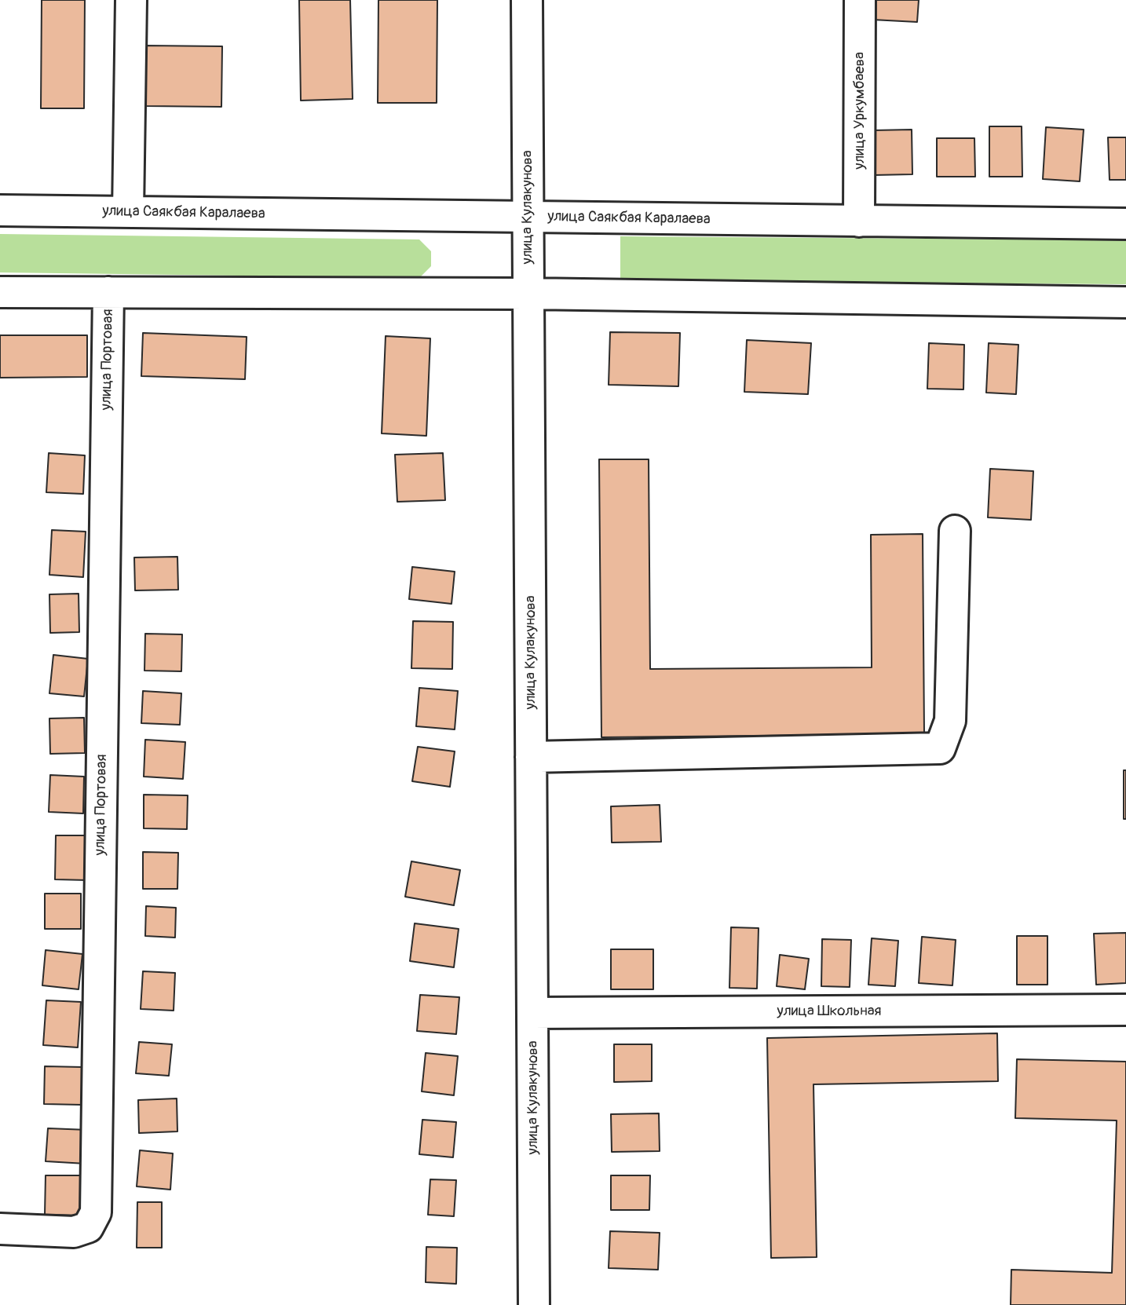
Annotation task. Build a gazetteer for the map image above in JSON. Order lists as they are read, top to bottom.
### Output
{
  "streets": {
    "street": [
      "улица Уркумбаева",
      "улица Кулакунова",
      "улица Саякбая Каралаева",
      "улица Портовая",
      "улица Школьная"
    ]
  },
  "crossings": [
    ["улица Уркумбаева", "улица Саякбая Каралаева"],
    ["улица Кулакунова", "улица Саякбая Каралаева"],
    ["улица Кулакунова", "улица Школьная"]
  ]
}
